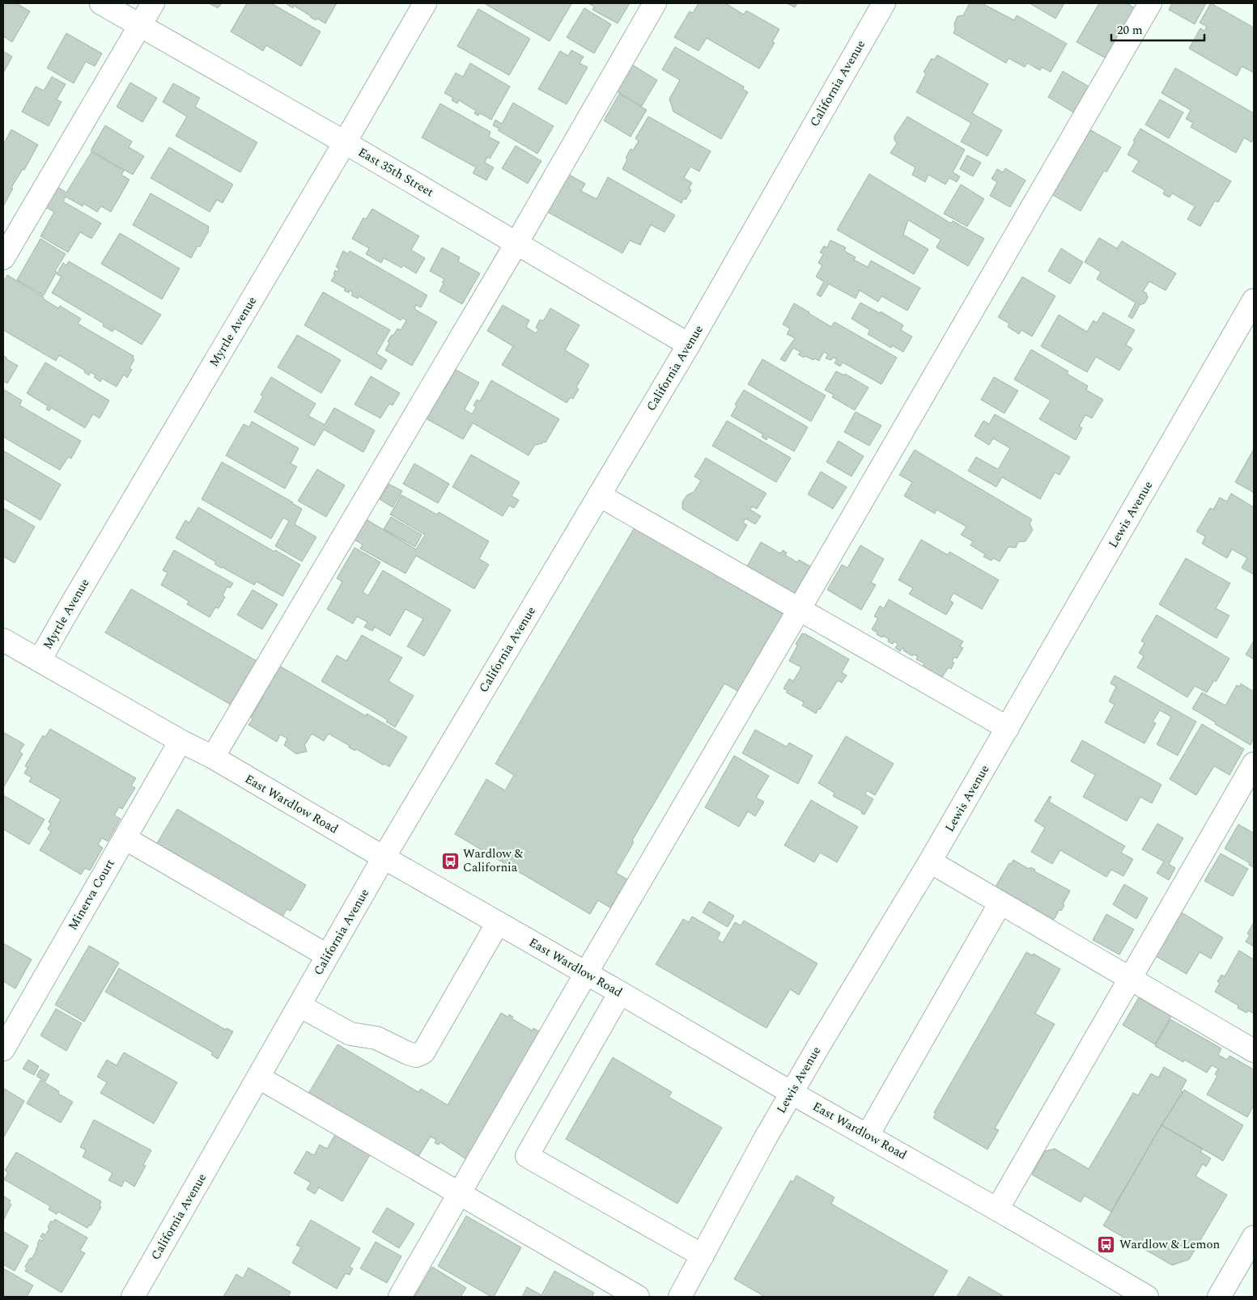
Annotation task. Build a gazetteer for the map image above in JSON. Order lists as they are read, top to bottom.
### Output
{
  "streets": {
    "street": [
      "California Avenue",
      "East 35th Street",
      "Myrtle Avenue",
      "Lewis Avenue",
      "East Wardlow Road",
      "Minerva Court"
    ]
  },
  "crossings": [
    ["California Avenue", "East 35th Street"],
    ["California Avenue", "East Wardlow Road"],
    ["East 35th Street", "Myrtle Avenue"],
    ["Myrtle Avenue", "East Wardlow Road"],
    ["Lewis Avenue", "East Wardlow Road"],
    ["East Wardlow Road", "Minerva Court"]
  ],
  "places": {
    "bus stop": ["Wardlow & California", "Wardlow & Lemon"]
  },
  "scale_bar": "20 m"
}
